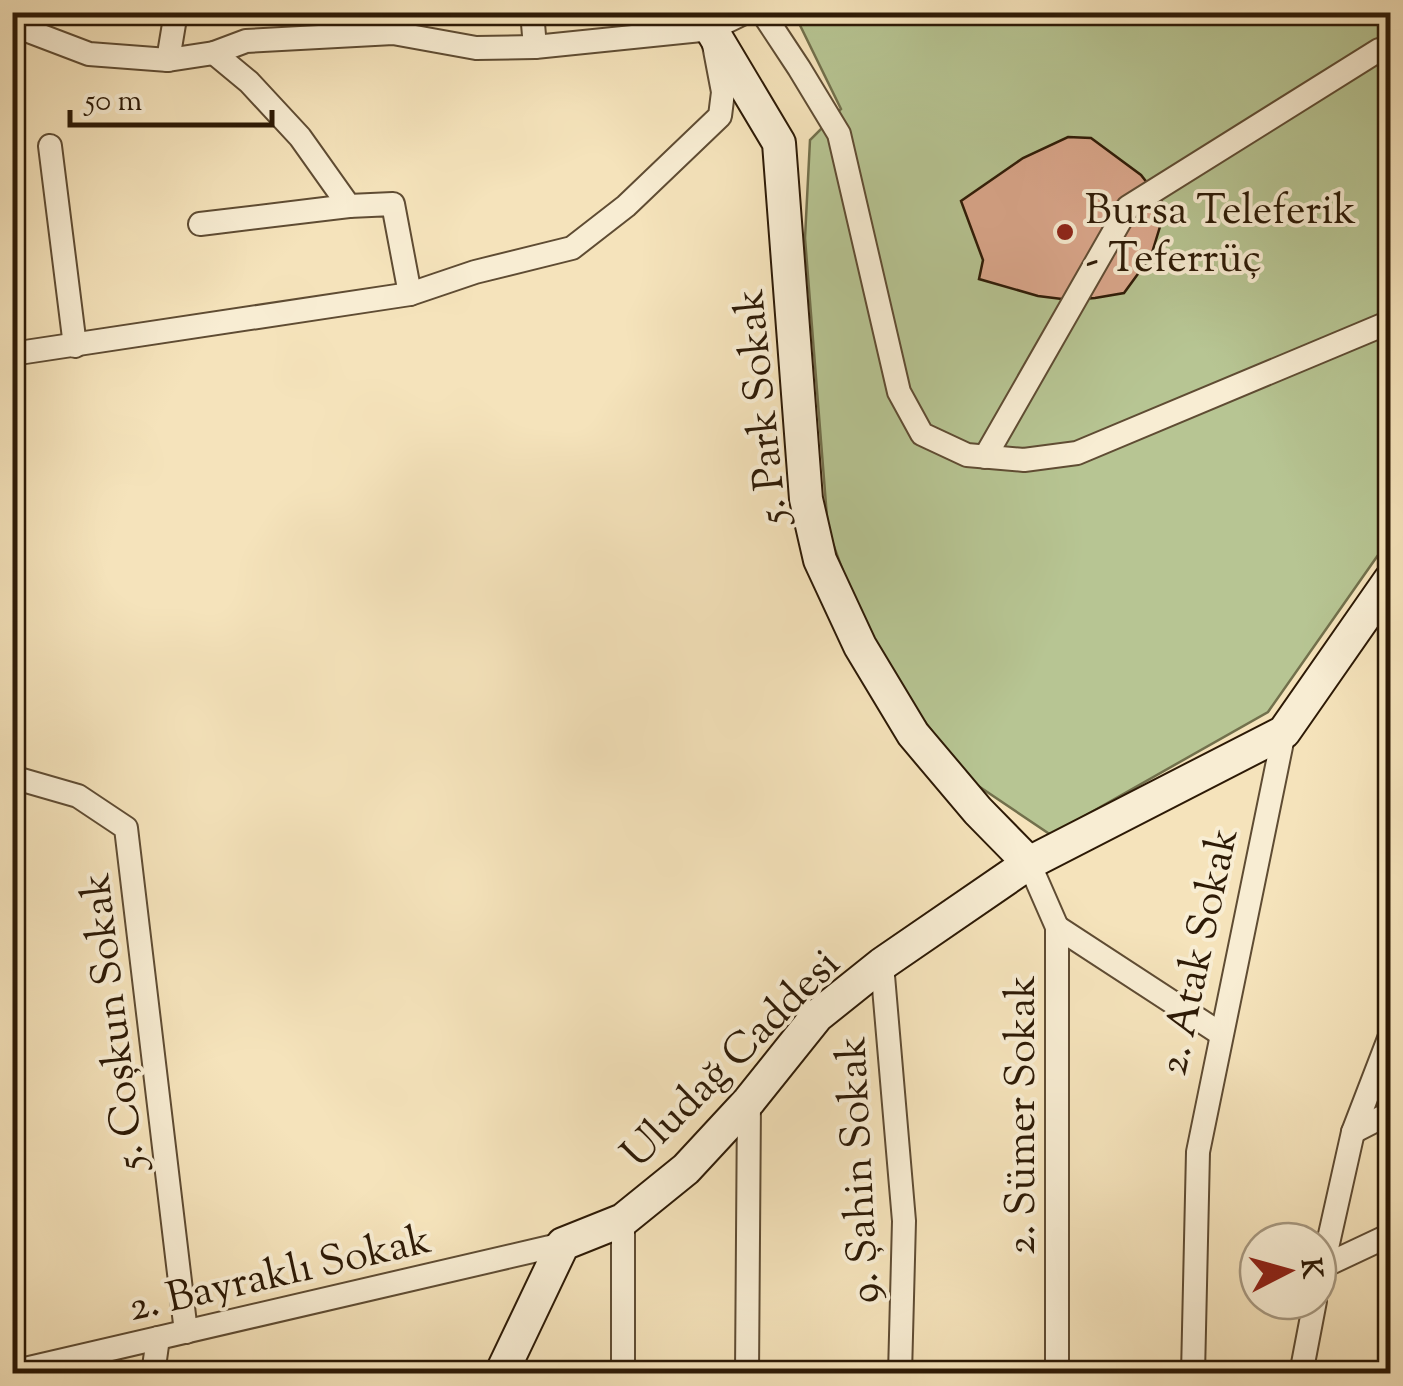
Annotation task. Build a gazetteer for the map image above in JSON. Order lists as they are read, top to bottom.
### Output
{
  "streets": {
    "main road": ["5. Park Sokak", "2. Atak Sokak", "Uludağ Caddesi"],
    "street": [
      "5. Coşkun Sokak",
      "2. Sümer Sokak",
      "9. Şahin Sokak",
      "2. Bayraklı Sokak"
    ]
  },
  "crossings": [
    ["5. Park Sokak", "Uludağ Caddesi"],
    ["5. Park Sokak", "2. Sümer Sokak"],
    ["2. Atak Sokak", "Uludağ Caddesi"],
    ["5. Coşkun Sokak", "2. Bayraklı Sokak"],
    ["Uludağ Caddesi", "2. Sümer Sokak"],
    ["Uludağ Caddesi", "9. Şahin Sokak"],
    ["Uludağ Caddesi", "2. Bayraklı Sokak"]
  ],
  "places": ["Bursa Teleferik - Teferrüç"],
  "scale_bar": "50 m",
  "north": "right"
}
